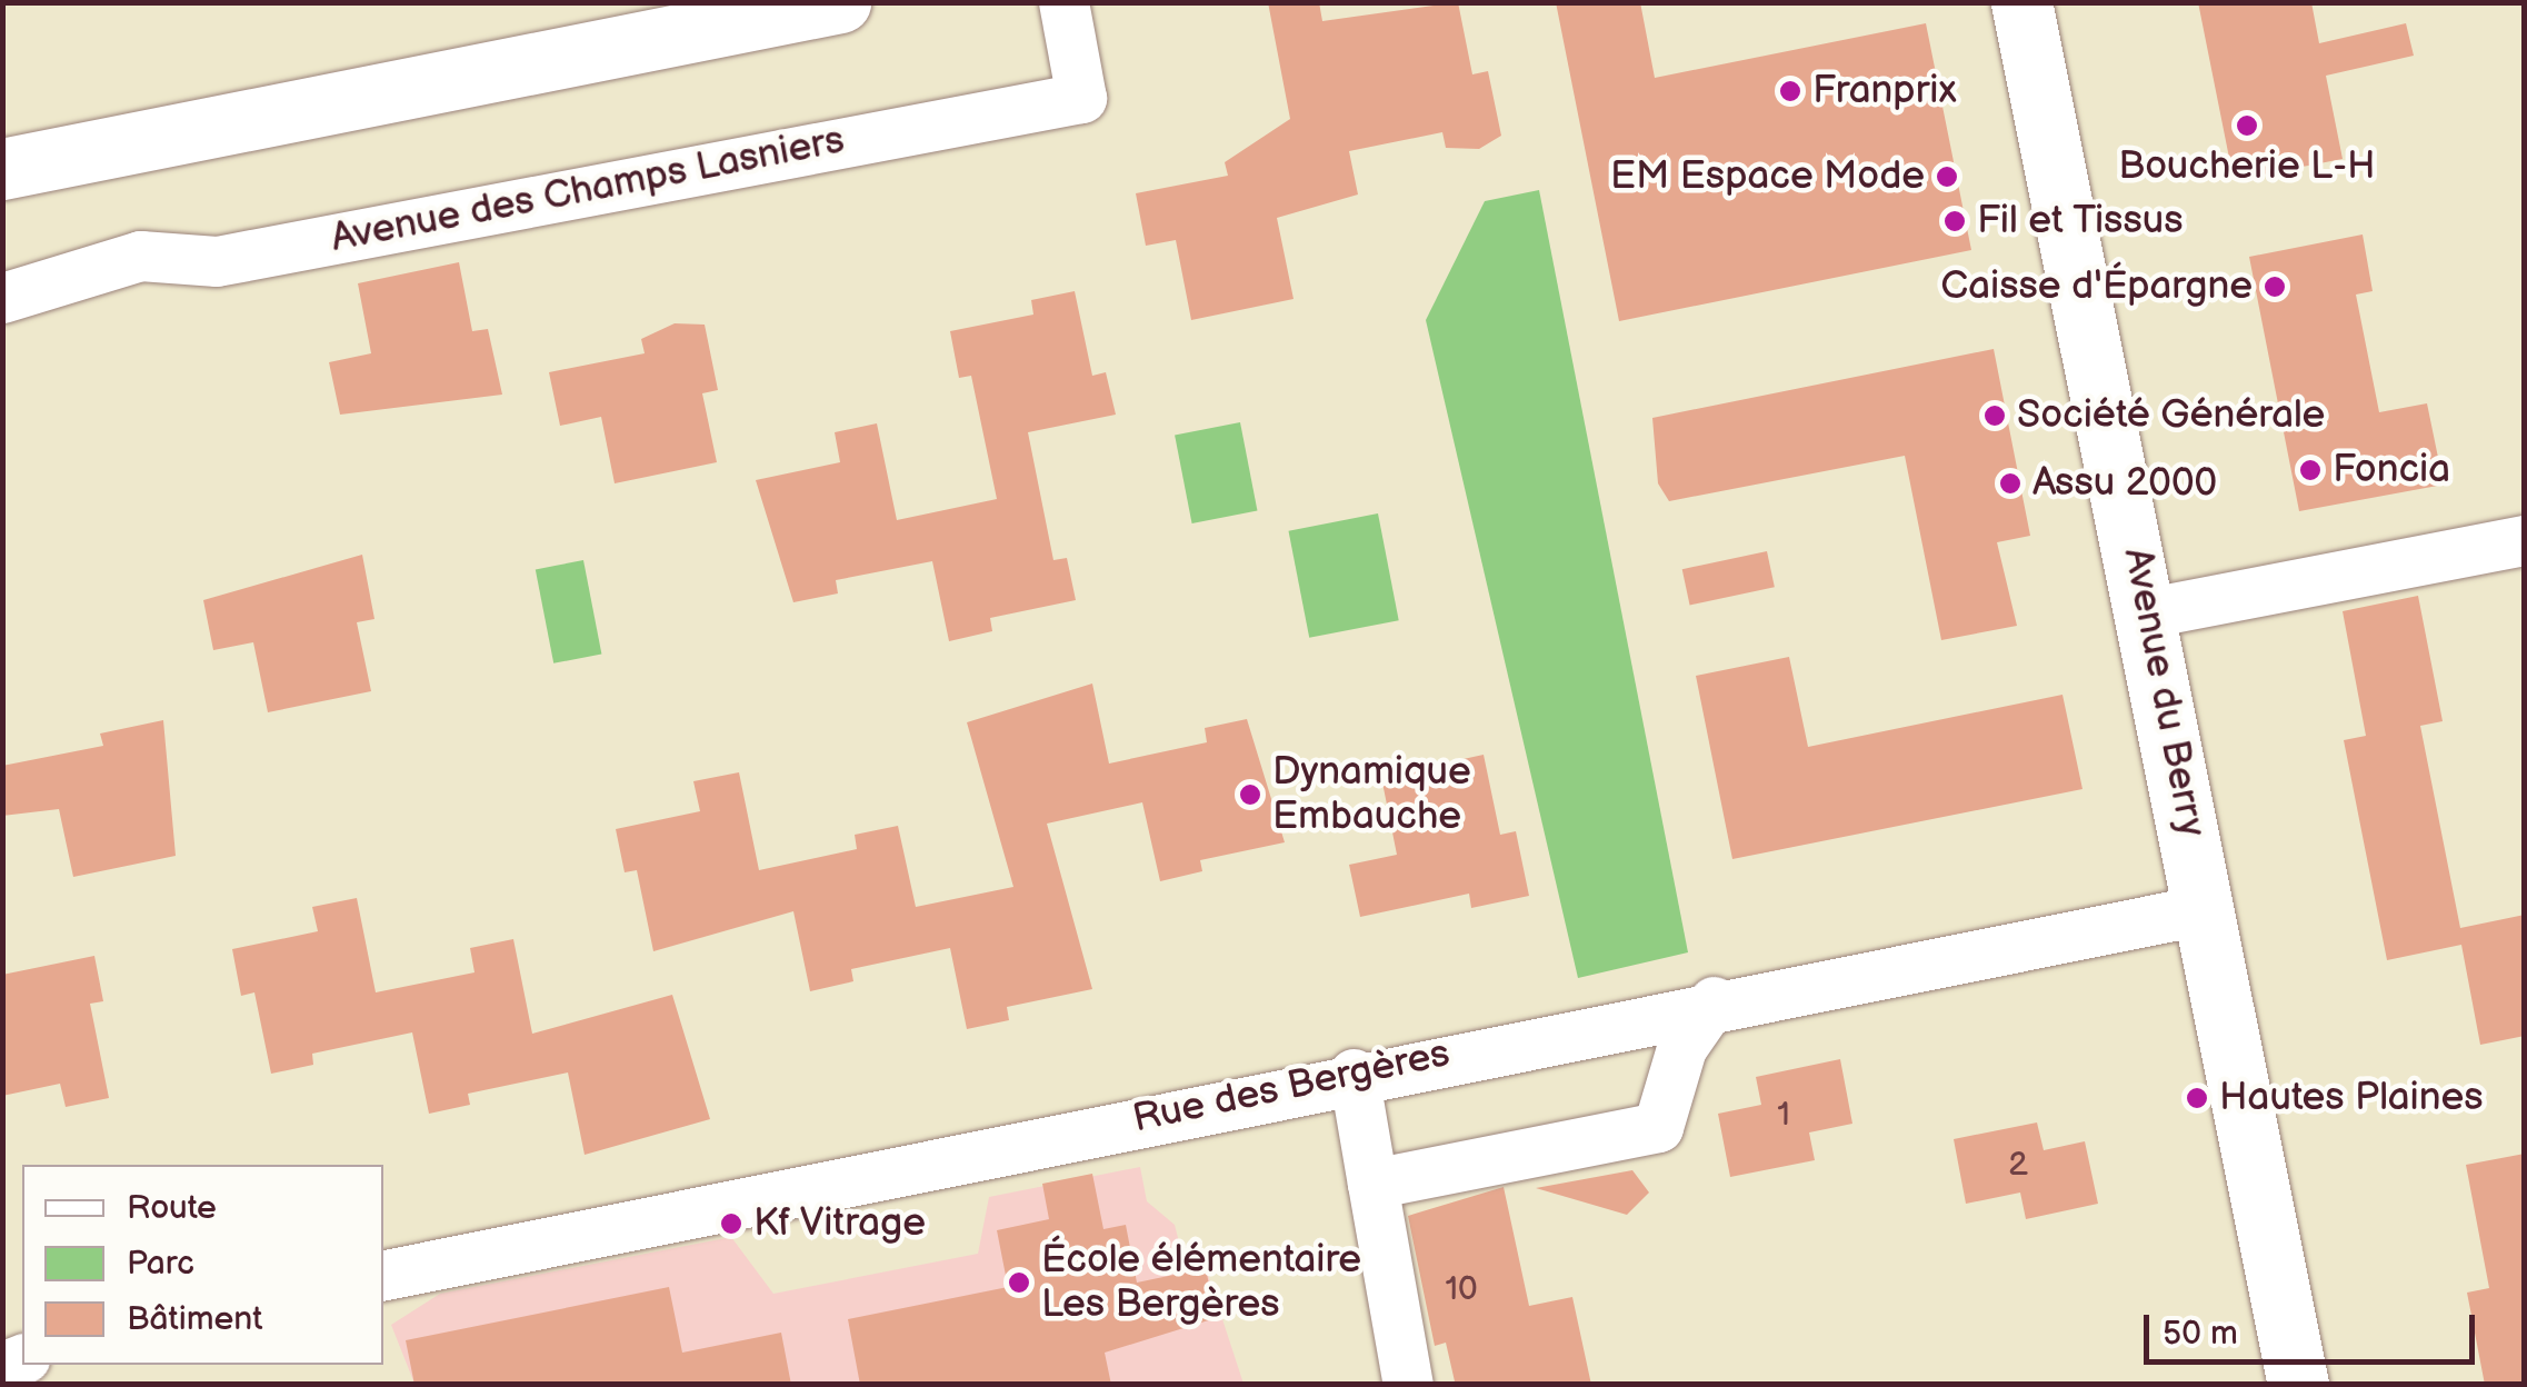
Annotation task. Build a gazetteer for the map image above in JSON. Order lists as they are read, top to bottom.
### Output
{
  "streets": {
    "street": ["Avenue des Champs Lasniers", "Avenue du Berry", "Rue des Bergères"]
  },
  "crossings": [
    ["Avenue du Berry", "Rue des Bergères"]
  ],
  "places": [
    "Franprix",
    "Boucherie L-H",
    "EM Espace Mode",
    "Fil et Tissus",
    "Caisse d'Épargne",
    "Société Générale",
    "Foncia",
    "Assu 2000",
    "Dynamique Embauche",
    "Hautes Plaines",
    "Kf Vitrage",
    "École élémentaire Les Bergères"
  ],
  "house_numbers": ["1", "2", "10"],
  "legend": ["Route", "Parc", "Bâtiment"],
  "scale_bar": "50 m"
}
